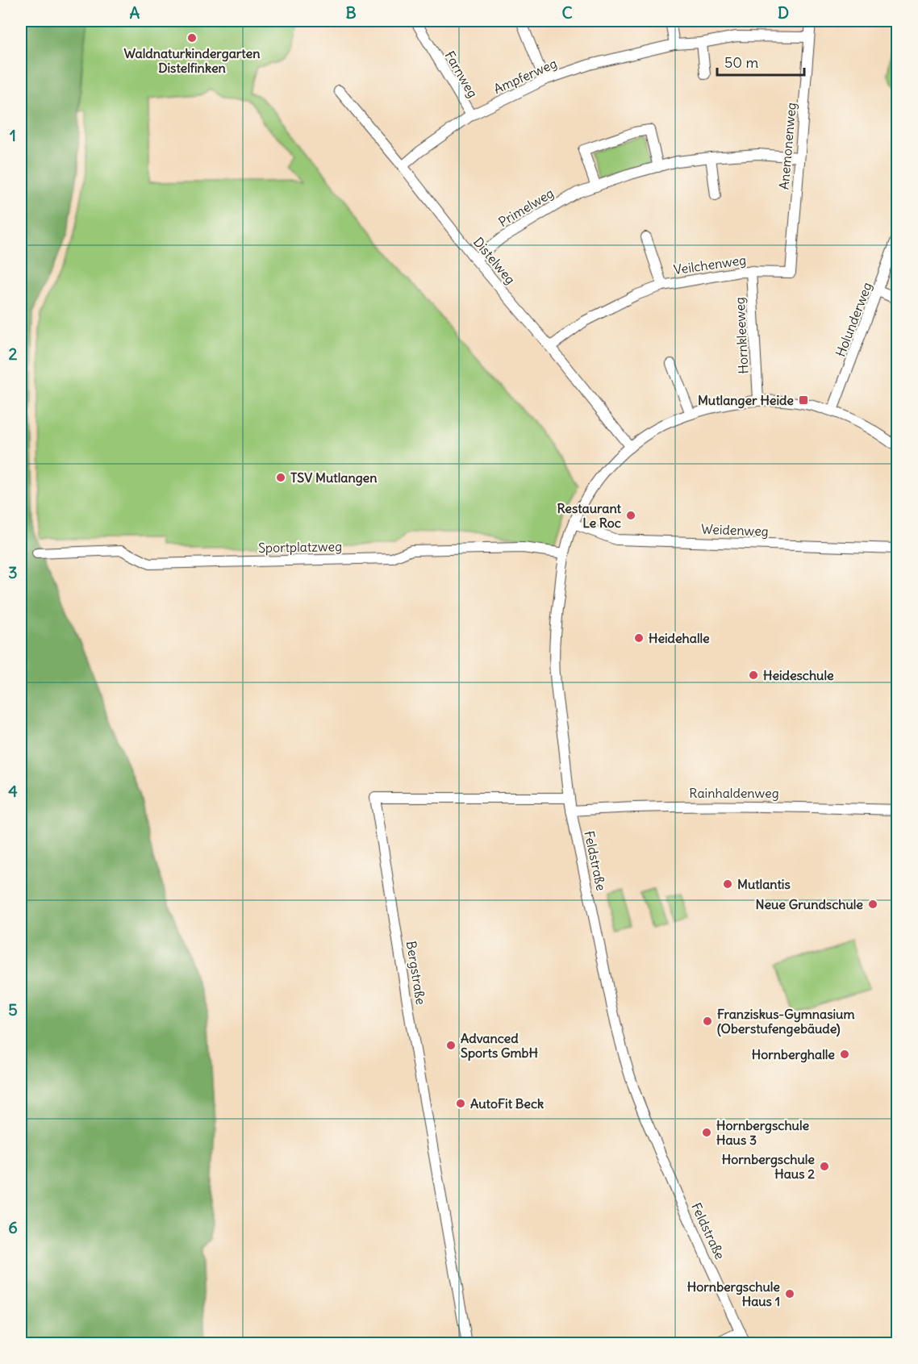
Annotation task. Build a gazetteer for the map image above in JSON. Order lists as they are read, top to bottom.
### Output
{
  "streets": {
    "street": [
      "Farnweg",
      "Ampferweg",
      "Anemonenweg",
      "Primelweg",
      "Distelweg",
      "Veilchenweg",
      "Holunderweg",
      "Hornkleeweg",
      "Weidenweg",
      "Sportplatzweg",
      "Rainhaldenweg",
      "Feldstraße",
      "Bergstraße"
    ]
  },
  "crossings": [
    ["Farnweg", "Ampferweg"],
    ["Ampferweg", "Anemonenweg"],
    ["Ampferweg", "Distelweg"],
    ["Anemonenweg", "Primelweg"],
    ["Anemonenweg", "Veilchenweg"],
    ["Primelweg", "Distelweg"],
    ["Distelweg", "Veilchenweg"],
    ["Distelweg", "Feldstraße"],
    ["Veilchenweg", "Hornkleeweg"],
    ["Holunderweg", "Feldstraße"],
    ["Hornkleeweg", "Feldstraße"],
    ["Weidenweg", "Feldstraße"],
    ["Sportplatzweg", "Feldstraße"],
    ["Rainhaldenweg", "Feldstraße"],
    ["Feldstraße", "Bergstraße"]
  ],
  "places": {
    "other": [
      "Waldnaturkindergarten Distelfinken",
      "TSV Mutlangen",
      "Restaurant Le Roc",
      "Heidehalle",
      "Heideschule",
      "Mutlantis",
      "Neue Grundschule",
      "Franziskus-Gymnasium (Oberstufengebäude)",
      "Advanced Sports GmbH",
      "Hornberghalle",
      "AutoFit Beck",
      "Hornbergschule Haus 3",
      "Hornbergschule Haus 2",
      "Hornbergschule Haus 1"
    ],
    "transit": ["Mutlanger Heide"]
  },
  "scale_bar": "50 m",
  "grid": {
    "columns": [
      "A",
      "B",
      "C",
      "D"
    ],
    "rows": [
      "1",
      "2",
      "3",
      "4",
      "5",
      "6"
    ]
  }
}
